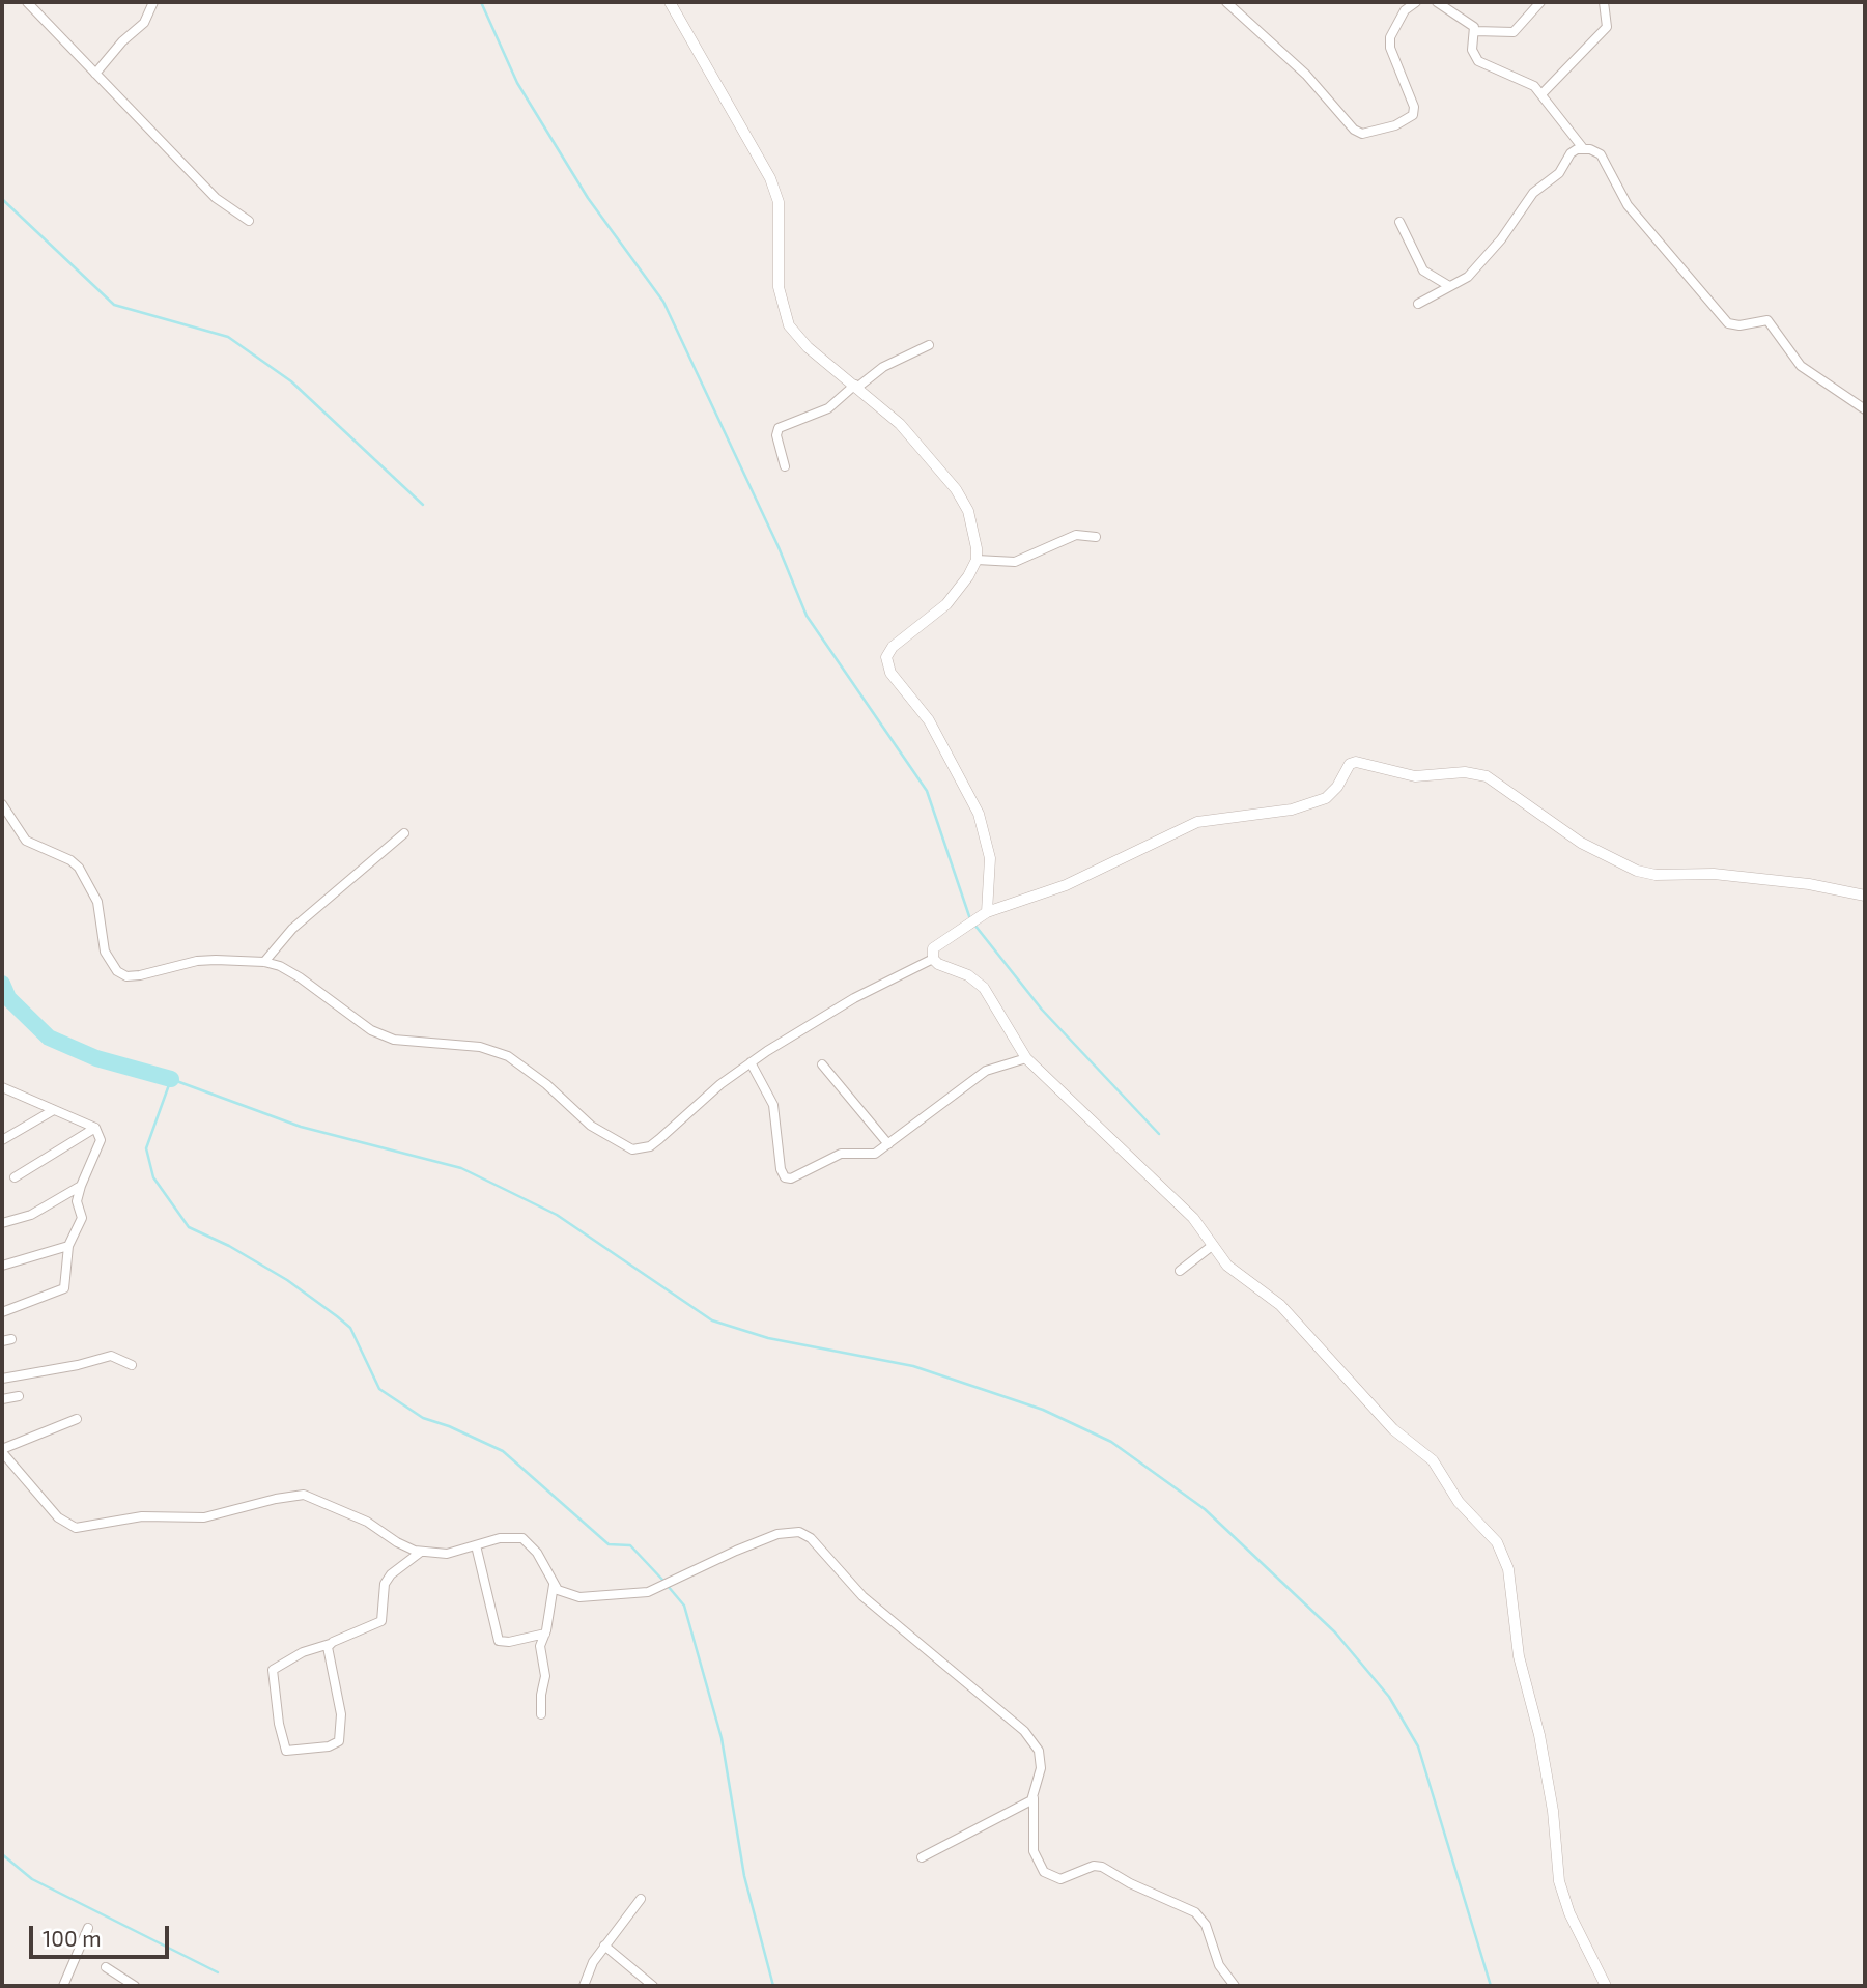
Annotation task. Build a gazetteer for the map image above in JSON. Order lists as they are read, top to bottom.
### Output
{
  "scale_bar": "100 m"
}
